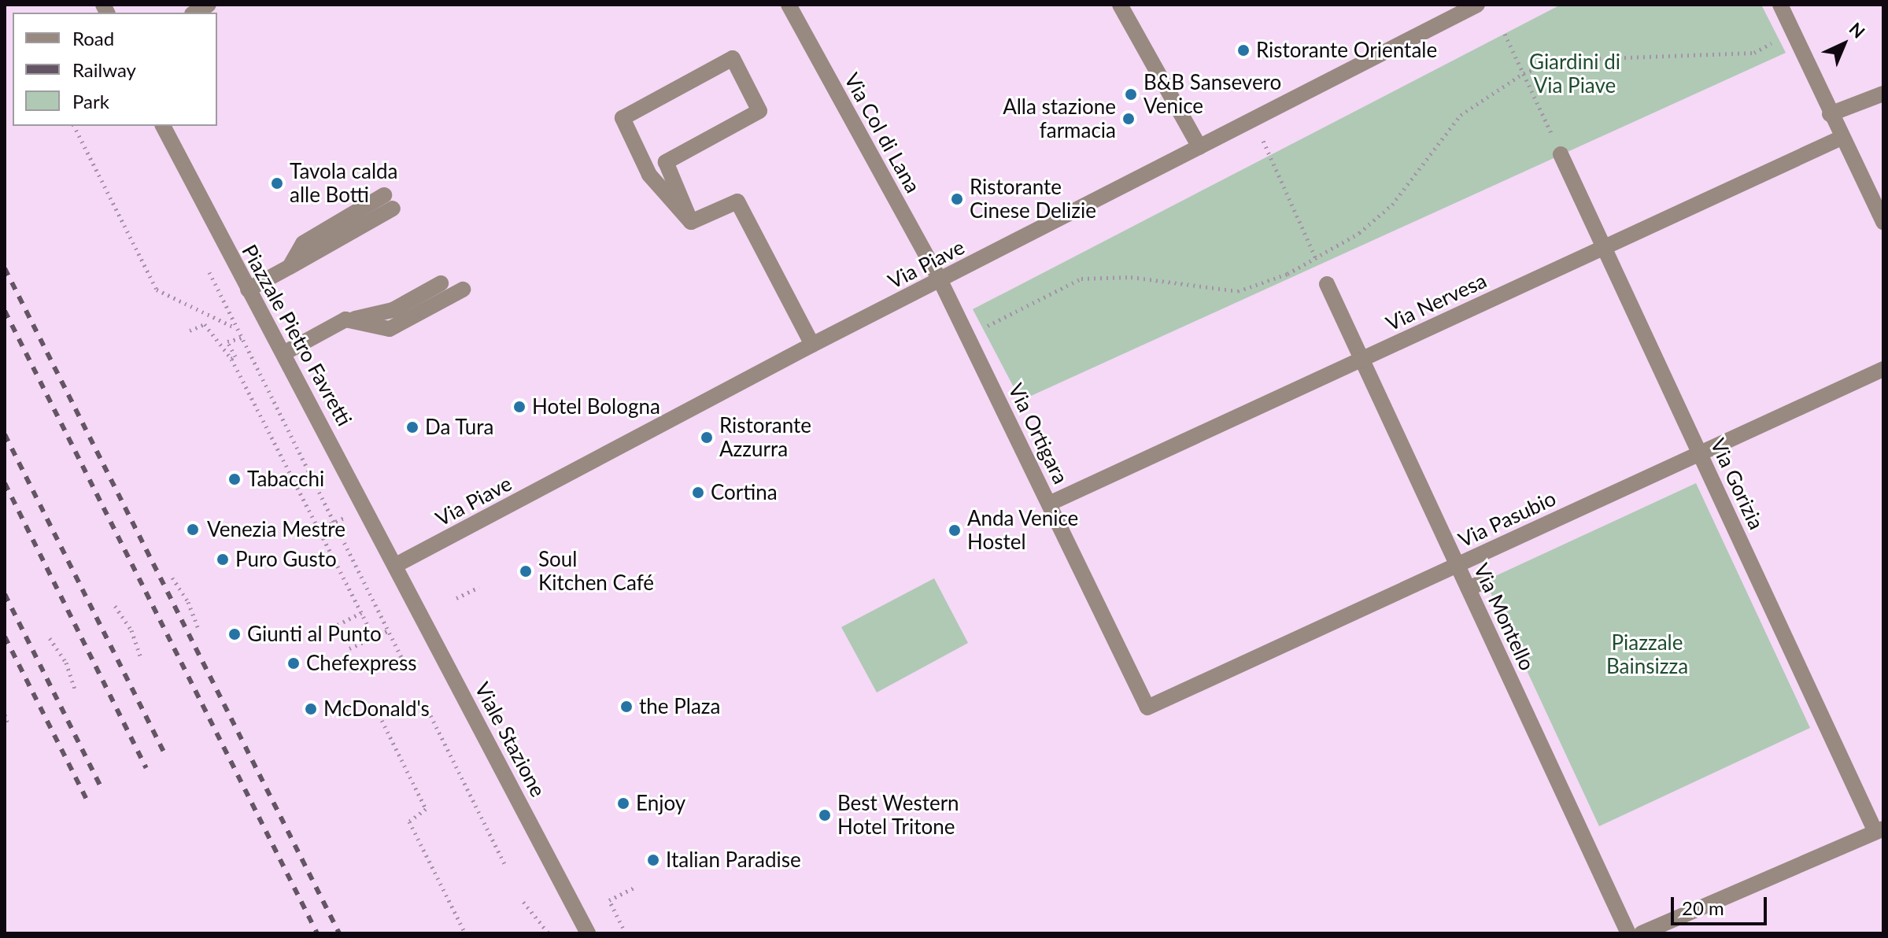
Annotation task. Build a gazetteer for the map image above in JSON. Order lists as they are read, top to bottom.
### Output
{
  "streets": {
    "street": [
      "Via Col di Lana",
      "Via Piave",
      "Via Nervesa",
      "Piazzale Pietro Favretti",
      "Via Ortigara",
      "Via Gorizia",
      "Via Pasubio",
      "Via Montello",
      "Viale Stazione"
    ]
  },
  "crossings": [
    ["Via Col di Lana", "Via Piave"],
    ["Via Col di Lana", "Via Ortigara"],
    ["Via Piave", "Piazzale Pietro Favretti"],
    ["Via Piave", "Via Ortigara"],
    ["Via Piave", "Viale Stazione"],
    ["Via Nervesa", "Via Ortigara"],
    ["Via Nervesa", "Via Gorizia"],
    ["Via Nervesa", "Via Montello"],
    ["Piazzale Pietro Favretti", "Viale Stazione"],
    ["Via Ortigara", "Via Pasubio"],
    ["Via Gorizia", "Via Pasubio"],
    ["Via Pasubio", "Via Montello"]
  ],
  "parks": ["Giardini di Via Piave", "Piazzale Bainsizza"],
  "places": [
    "Ristorante Orientale",
    "B&B Sansevero Venice",
    "Alla stazione farmacia",
    "Tavola calda alle Botti",
    "Ristorante Cinese Delizie",
    "Hotel Bologna",
    "Da Tura",
    "Ristorante Azzurra",
    "Tabacchi",
    "Cortina",
    "Venezia Mestre",
    "Anda Venice Hostel",
    "Puro Gusto",
    "Soul Kitchen Café",
    "Giunti al Punto",
    "Chefexpress",
    "the Plaza",
    "McDonald's",
    "Enjoy",
    "Best Western Hotel Tritone",
    "Italian Paradise"
  ],
  "legend": ["Road", "Railway", "Park"],
  "scale_bar": "20 m",
  "north": "top right"
}
